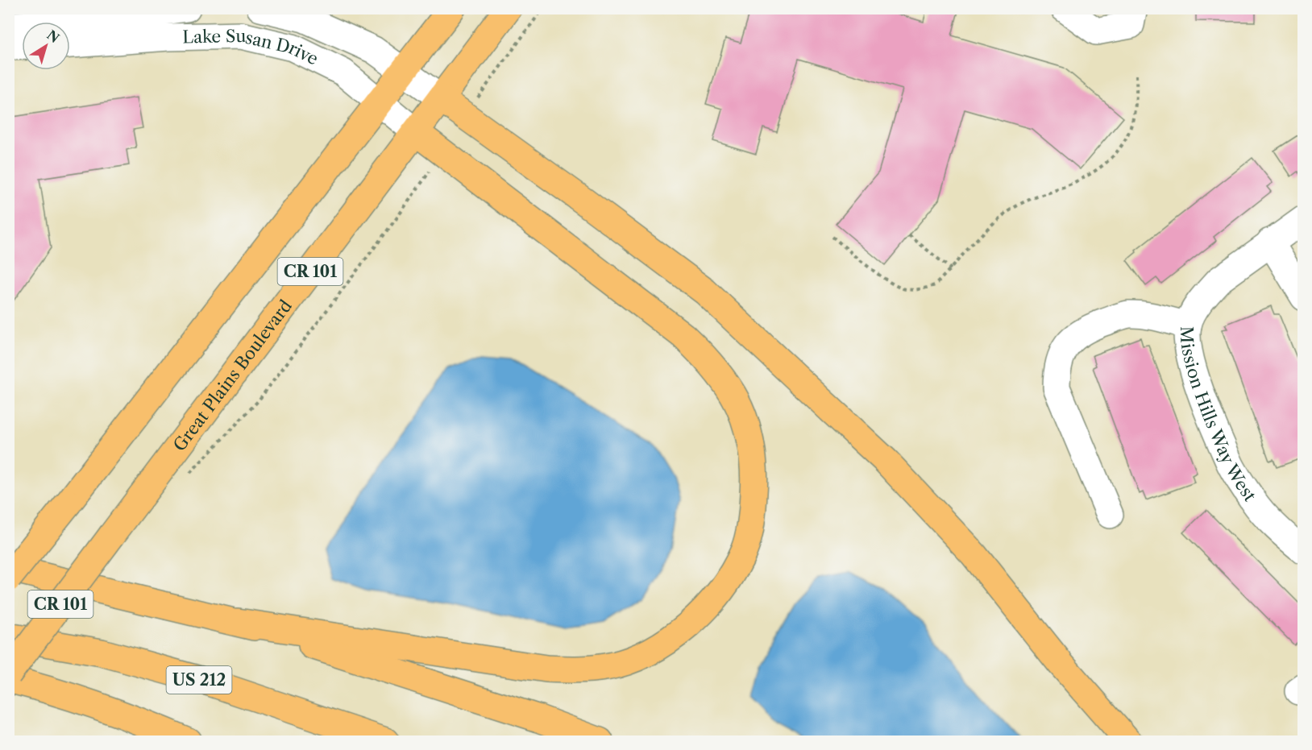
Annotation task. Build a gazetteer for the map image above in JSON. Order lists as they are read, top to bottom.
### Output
{
  "streets": {
    "main road": ["CR 101", "Great Plains Boulevard", "US 212"],
    "street": ["Lake Susan Drive", "Mission Hills Way West"]
  },
  "crossings": [
    ["Lake Susan Drive", "CR 101"],
    ["Lake Susan Drive", "Great Plains Boulevard"]
  ],
  "north": "top right"
}
